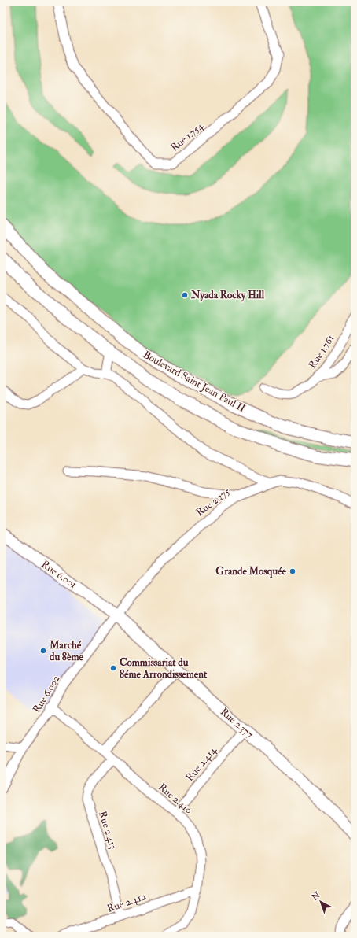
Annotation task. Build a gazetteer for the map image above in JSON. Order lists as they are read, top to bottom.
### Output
{
  "streets": {
    "main road": ["Boulevard Saint Jean Paul II", "Rue 6.001", "Rue 2.377"],
    "street": [
      "Rue 1.754",
      "Rue 1.761",
      "Rue 2.375",
      "Rue 6.002",
      "Rue 2.414",
      "Rue 2.410",
      "Rue 2.413",
      "Rue 2.412"
    ]
  },
  "crossings": [
    ["Rue 2.375", "Rue 6.001"],
    ["Rue 2.375", "Rue 6.002"],
    ["Rue 2.375", "Rue 2.377"],
    ["Rue 6.001", "Rue 6.002"],
    ["Rue 6.001", "Rue 2.377"],
    ["Rue 6.002", "Rue 2.377"],
    ["Rue 6.002", "Rue 2.410"],
    ["Rue 2.377", "Rue 2.414"],
    ["Rue 2.414", "Rue 2.410"],
    ["Rue 2.410", "Rue 2.413"],
    ["Rue 2.410", "Rue 2.412"],
    ["Rue 2.413", "Rue 2.412"]
  ],
  "places": [
    "Nyada Rocky Hill",
    "Grande Mosquée",
    "Marché du 8ème",
    "Commissariat du 8éme Arrondissement"
  ],
  "north": "top left"
}
